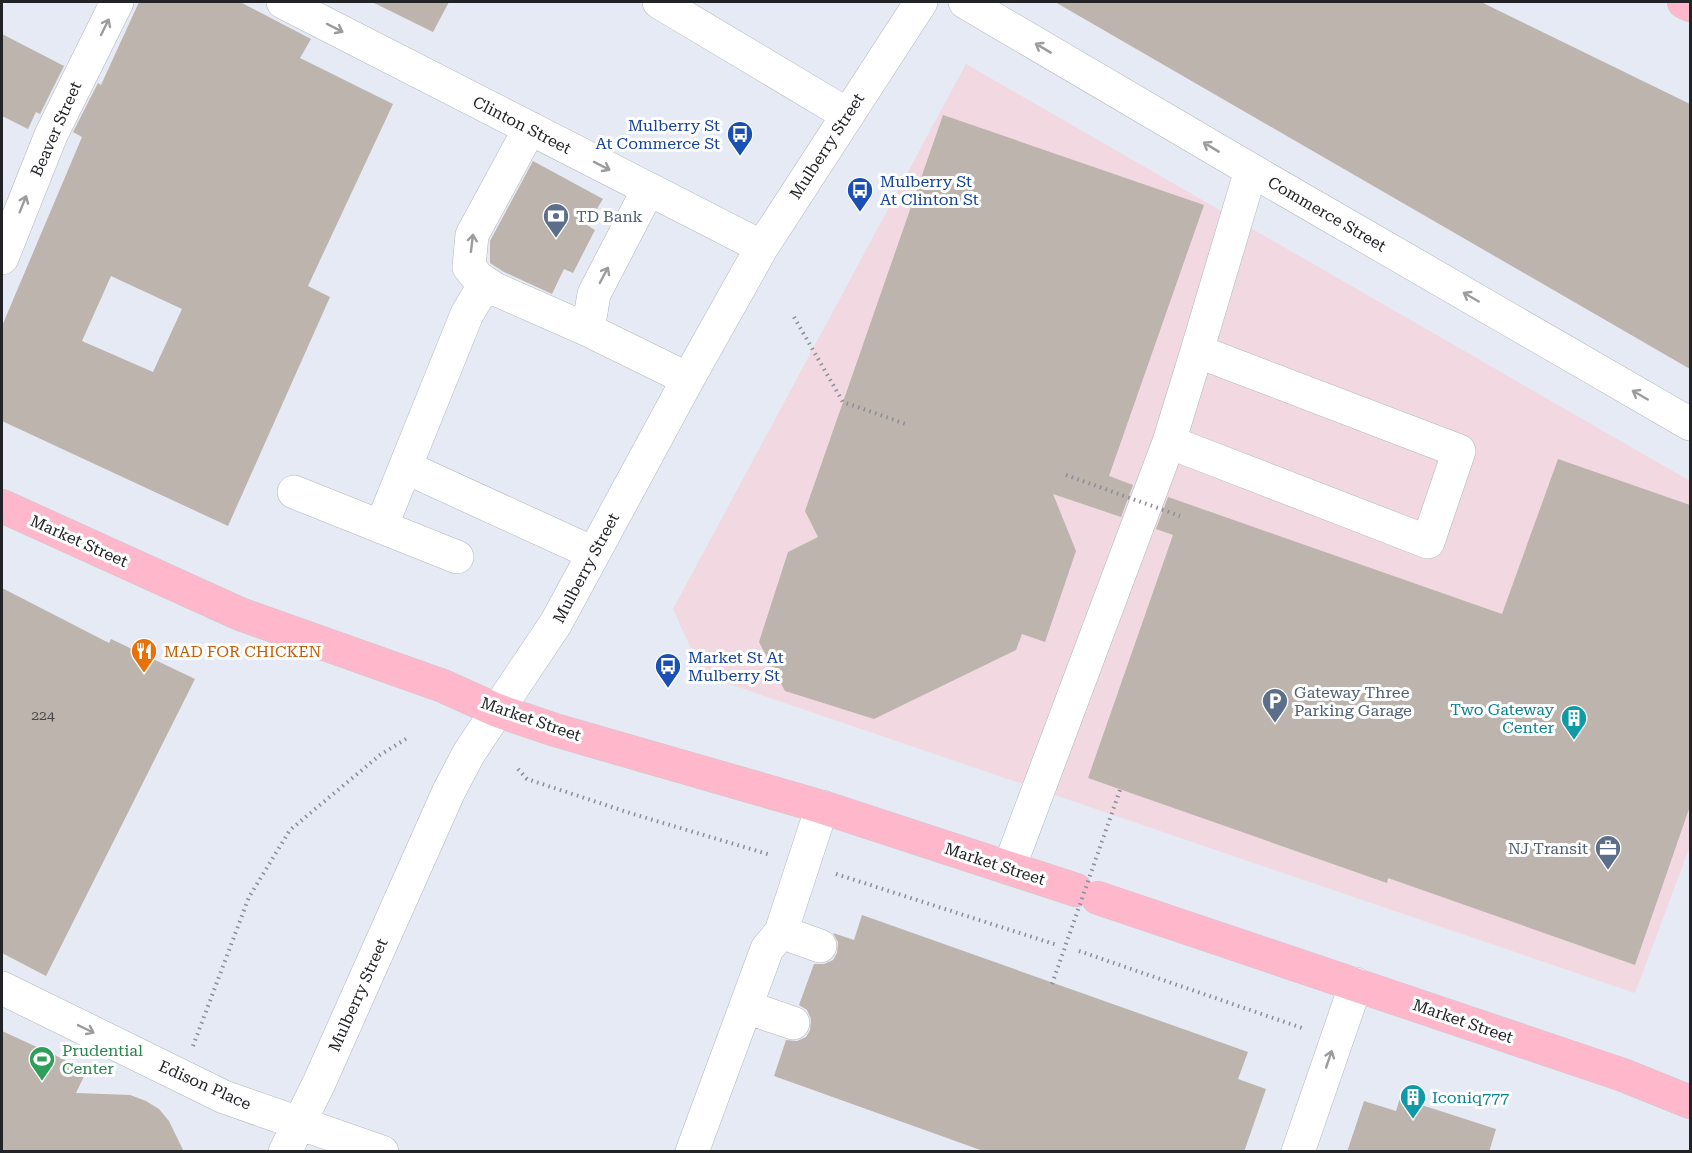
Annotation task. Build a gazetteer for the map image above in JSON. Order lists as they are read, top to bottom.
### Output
{
  "streets": {
    "main road": ["Market Street"],
    "street": [
      "Clinton Street",
      "Beaver Street",
      "Mulberry Street",
      "Commerce Street",
      "Edison Place"
    ]
  },
  "crossings": [
    ["Clinton Street", "Mulberry Street"],
    ["Mulberry Street", "Market Street"],
    ["Mulberry Street", "Edison Place"]
  ],
  "one_way": ["Beaver Street", "Commerce Street", "Edison Place"],
  "places": {
    "bus stop": ["Mulberry St At Commerce St", "Mulberry St At Clinton St", "Market St At Mulberry St"],
    "bank": ["TD Bank"],
    "restaurant": ["MAD FOR CHICKEN"],
    "parking": ["Gateway Three Parking Garage"],
    "building": ["Two Gateway Center", "Iconiq777"],
    "office": ["NJ Transit"],
    "sports": ["Prudential Center"]
  },
  "house_numbers": ["224"]
}
